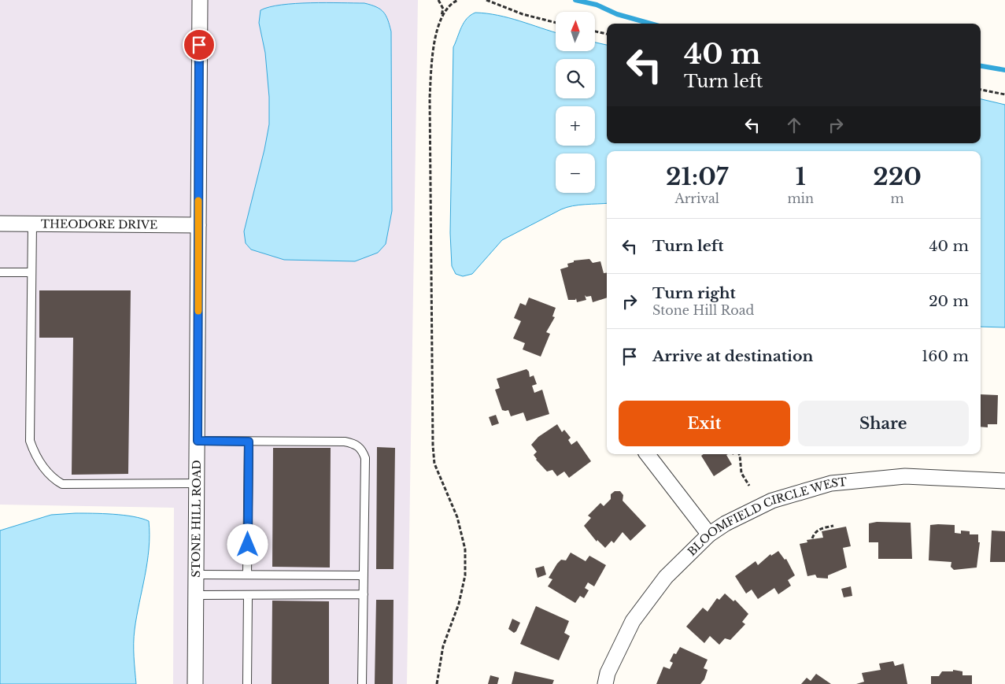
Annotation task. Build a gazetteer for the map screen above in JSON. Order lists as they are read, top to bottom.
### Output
{
  "streets": {
    "street": ["THEODORE DRIVE", "STONE HILL ROAD", "BLOOMFIELD CIRCLE WEST"]
  },
  "crossings": [
    ["THEODORE DRIVE", "STONE HILL ROAD"]
  ],
  "north": "top",
  "page": {
    "map_buttons": ["+", "−"],
    "turn": ["40 m", "Turn left"],
    "eta": [
      "21:07",
      "Arrival",
      "1",
      "min",
      "220",
      "m"
    ],
    "list": [
      {
        "name": "Turn left",
        "value": "40 m"
      },
      {
        "name": "Turn right",
        "note": "Stone Hill Road",
        "value": "20 m"
      },
      {
        "name": "Arrive at destination",
        "value": "160 m"
      }
    ],
    "buttons": ["Exit", "Share"]
  }
}
